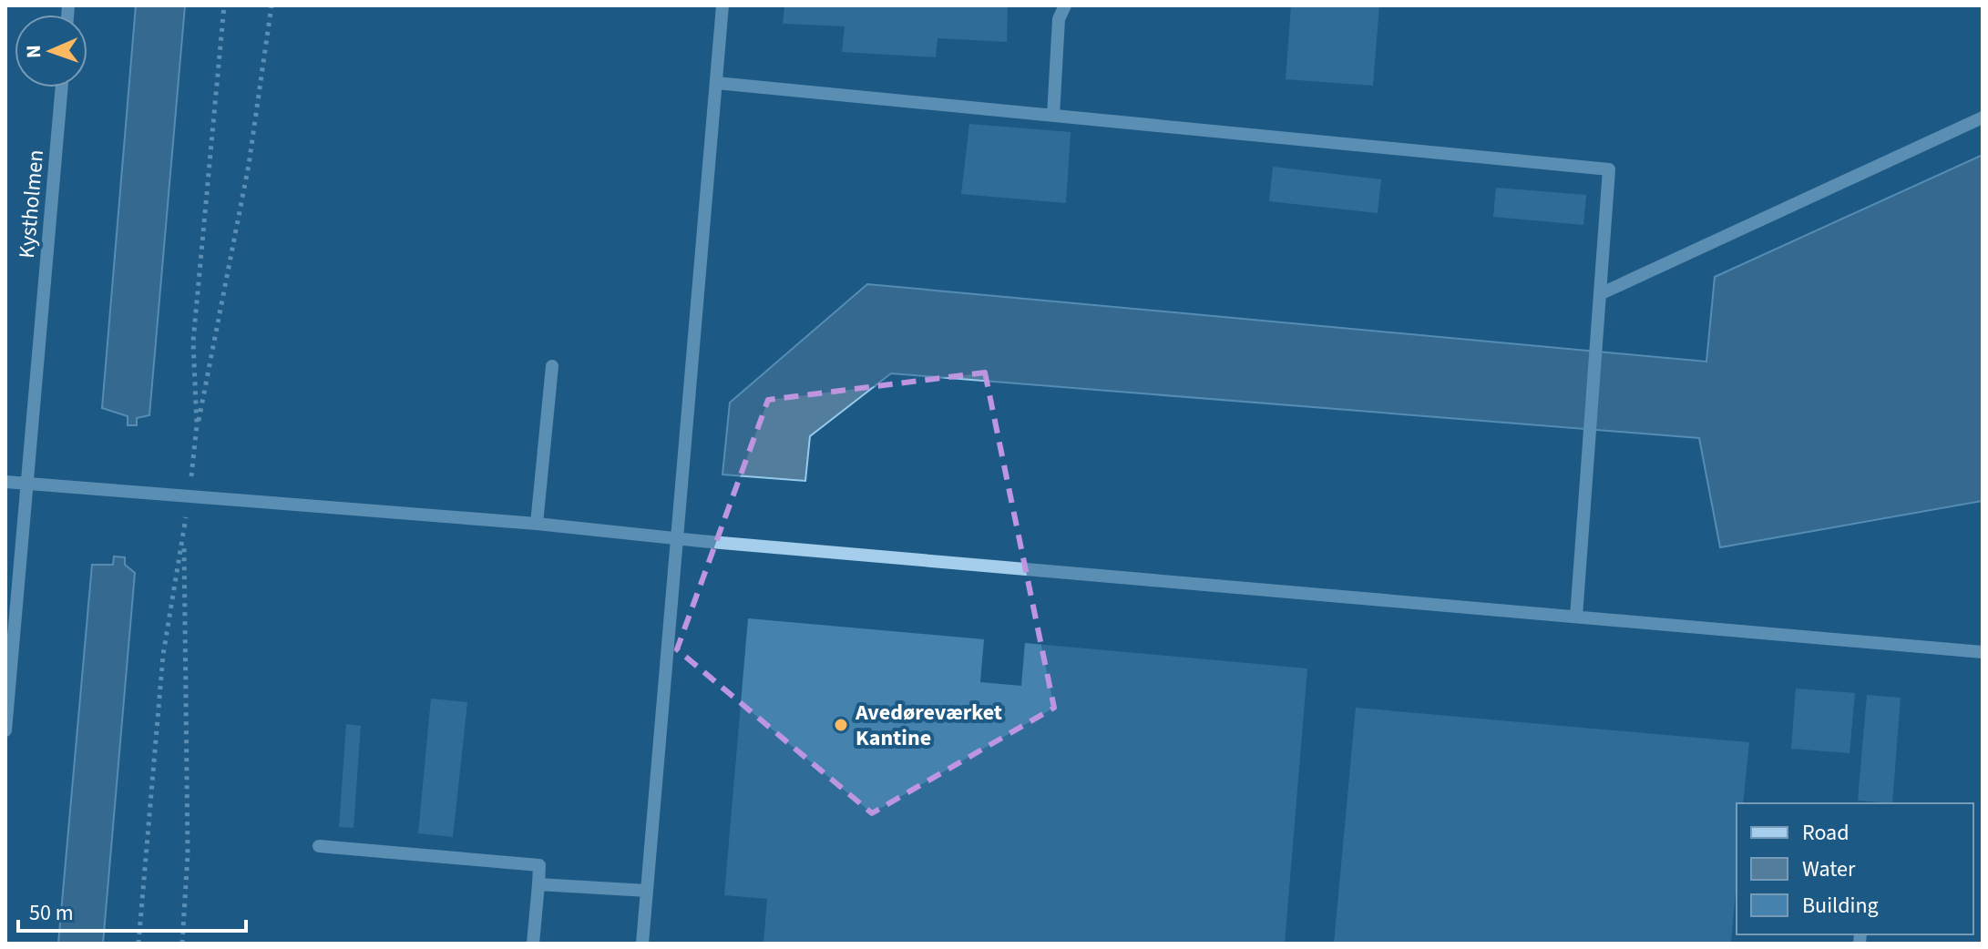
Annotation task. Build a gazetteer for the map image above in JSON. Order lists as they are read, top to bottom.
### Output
{
  "streets": {
    "street": ["Kystholmen"]
  },
  "places": ["Avedøreværket Kantine"],
  "legend": ["Road", "Water", "Building"],
  "scale_bar": "50 m",
  "north": "left"
}
